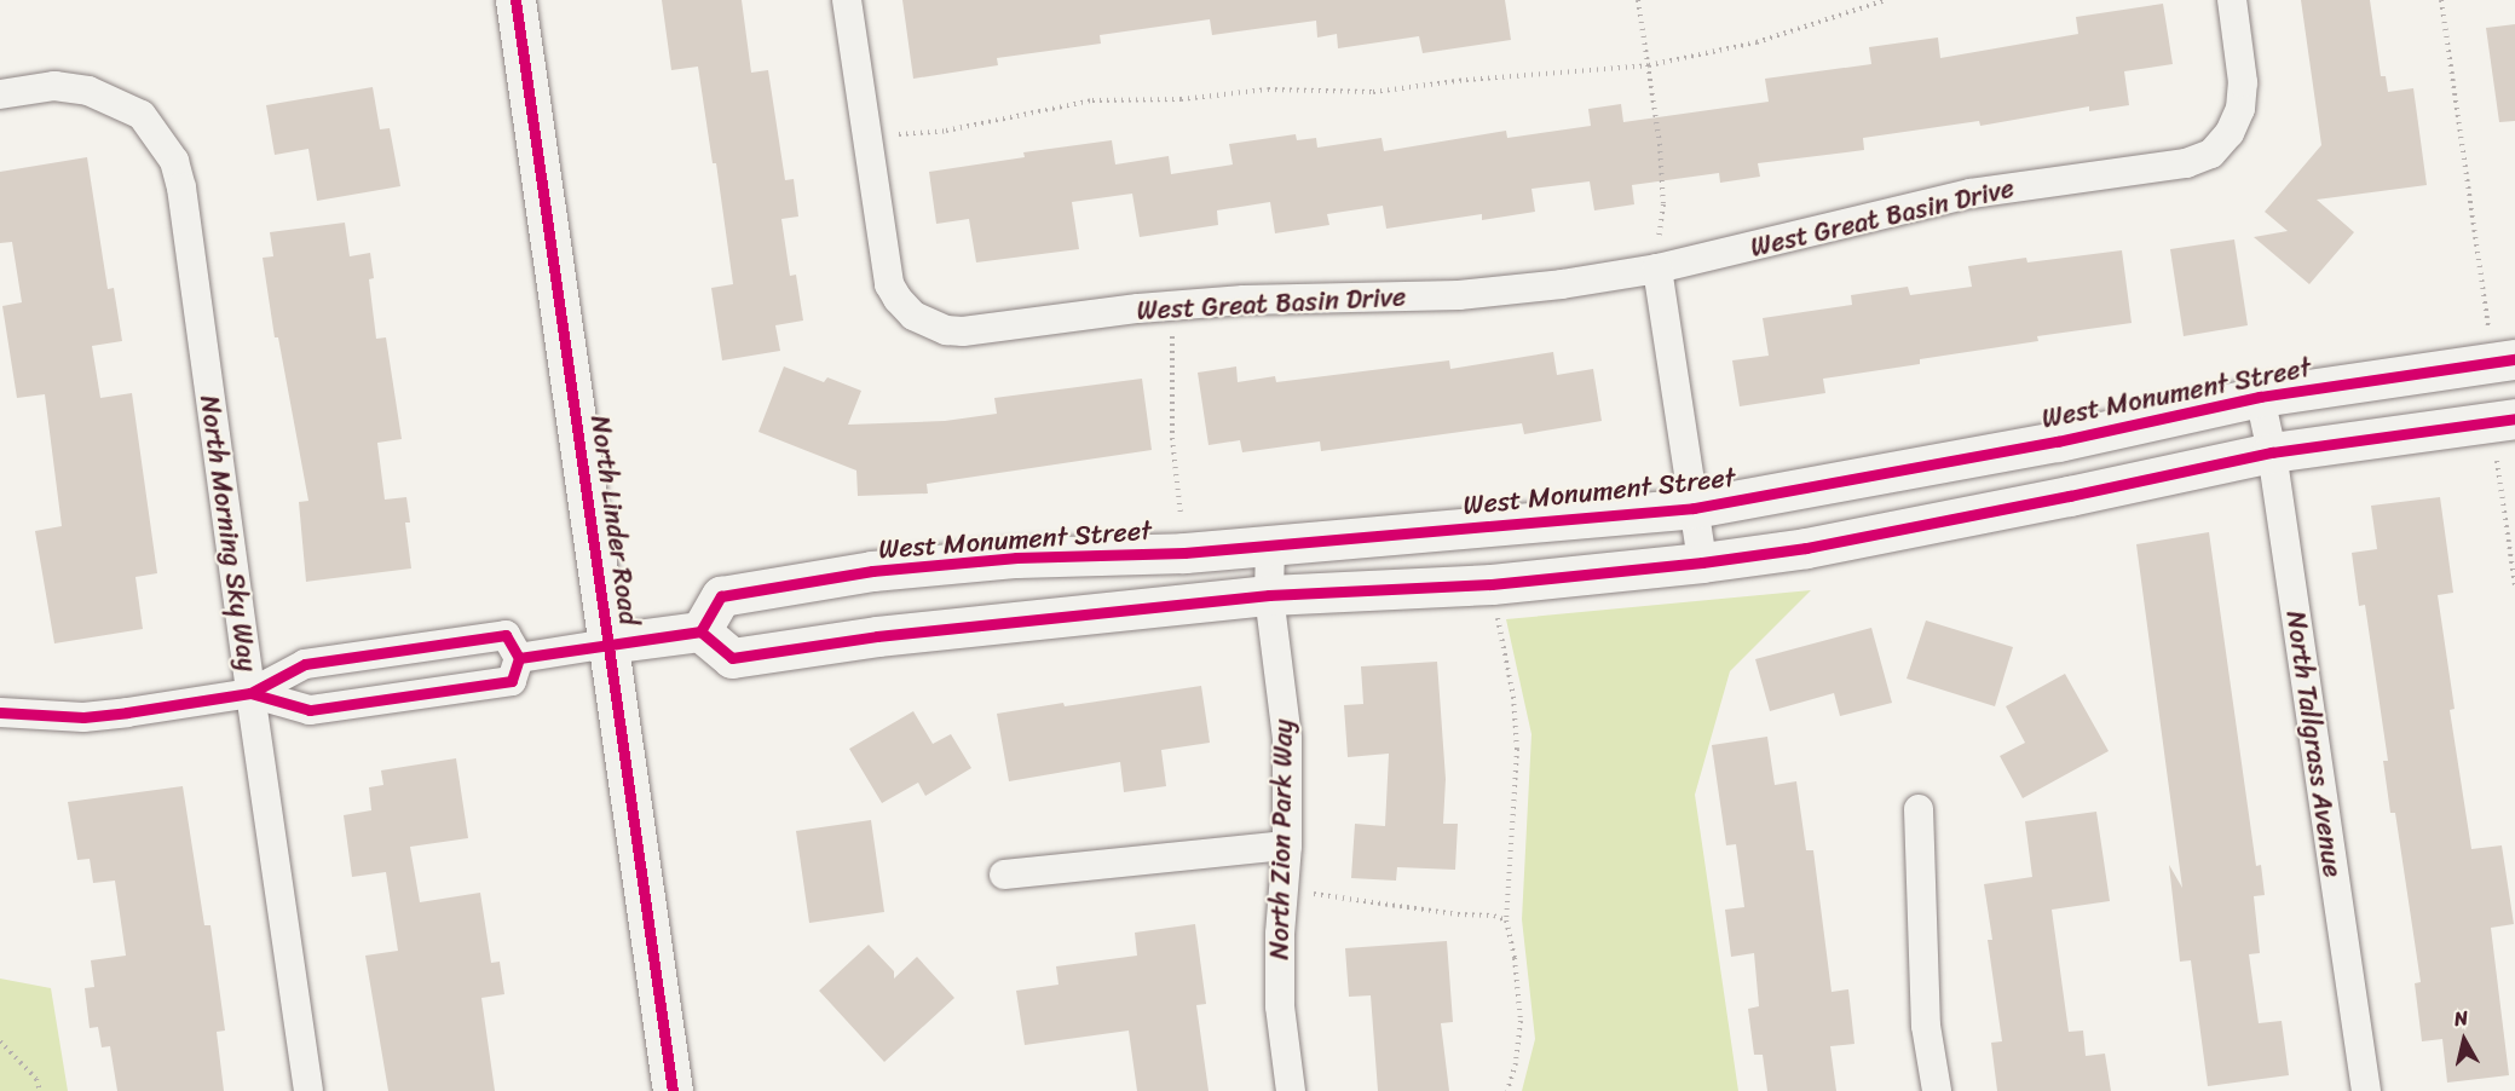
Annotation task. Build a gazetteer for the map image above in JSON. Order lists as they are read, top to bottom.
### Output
{
  "streets": {
    "street": [
      "West Great Basin Drive",
      "West Monument Street",
      "North Linder Road",
      "North Morning Sky Way",
      "North Tallgrass Avenue",
      "North Zion Park Way"
    ]
  },
  "crossings": [
    ["West Monument Street", "North Tallgrass Avenue"],
    ["West Monument Street", "North Zion Park Way"]
  ],
  "north": "top"
}
